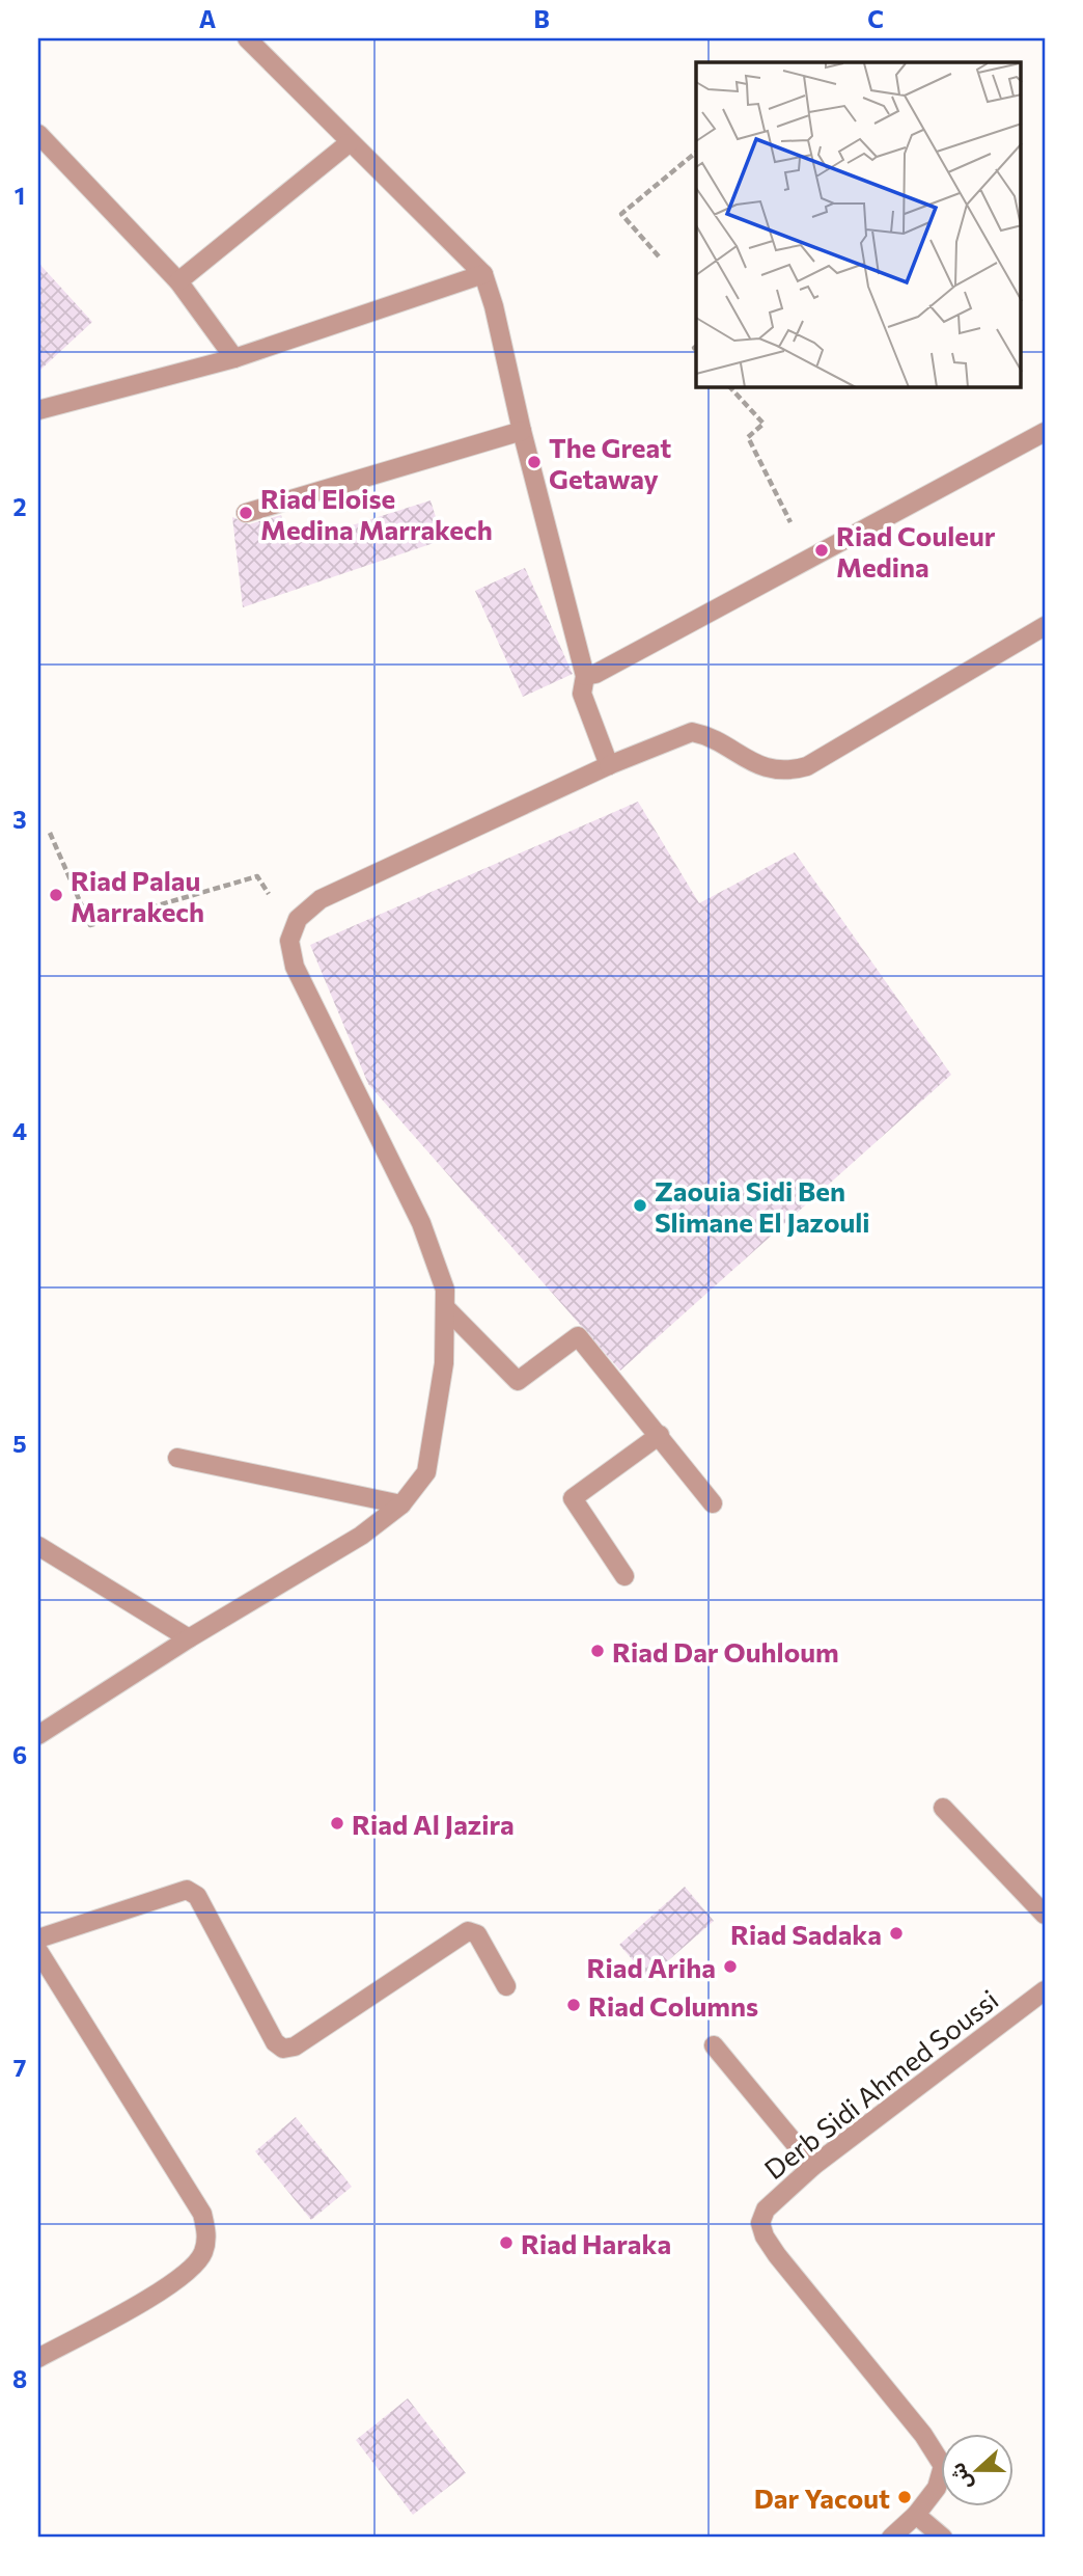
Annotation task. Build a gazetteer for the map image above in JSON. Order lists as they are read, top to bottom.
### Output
{
  "streets": {
    "street": ["Derb Sidi Ahmed Soussi"]
  },
  "places": [
    "The Great Getaway",
    "Riad Eloise Medina Marrakech",
    "Riad Couleur Medina",
    "Riad Palau Marrakech",
    "Zaouia Sidi Ben Slimane El Jazouli",
    "Riad Dar Ouhloum",
    "Riad Al Jazira",
    "Riad Sadaka",
    "Riad Ariha",
    "Riad Columns",
    "Riad Haraka",
    "Dar Yacout"
  ],
  "north": "left",
  "grid": {
    "columns": ["A", "B", "C"],
    "rows": [
      "1",
      "2",
      "3",
      "4",
      "5",
      "6",
      "7",
      "8"
    ]
  }
}
